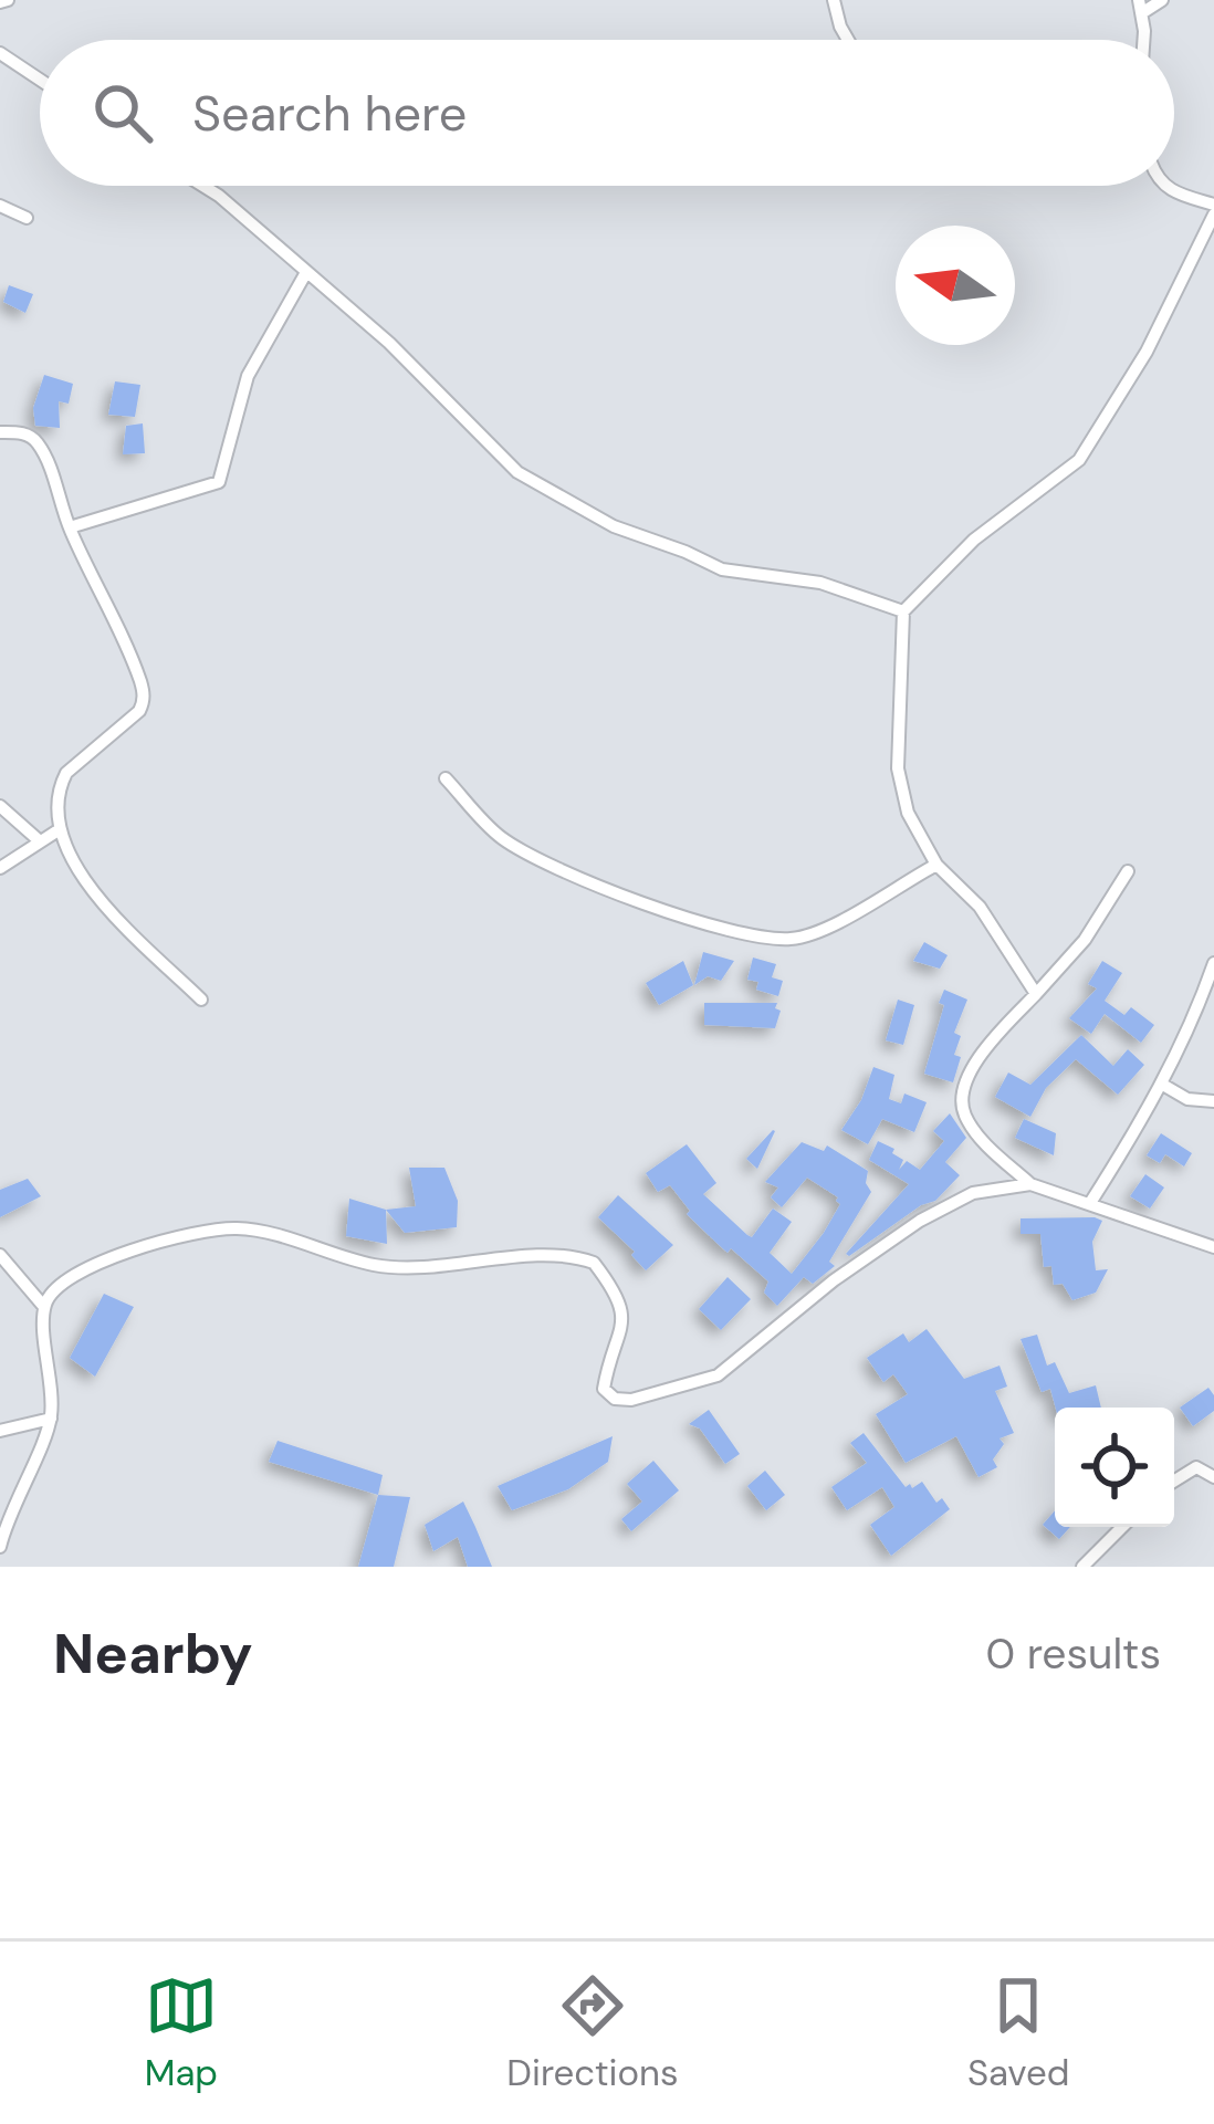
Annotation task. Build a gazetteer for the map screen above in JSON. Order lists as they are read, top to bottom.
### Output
{
  "north": "left",
  "page": {
    "search": "Search here",
    "heading": ["Nearby", "0 results"],
    "nav": ["Map", "Directions", "Saved"]
  }
}
